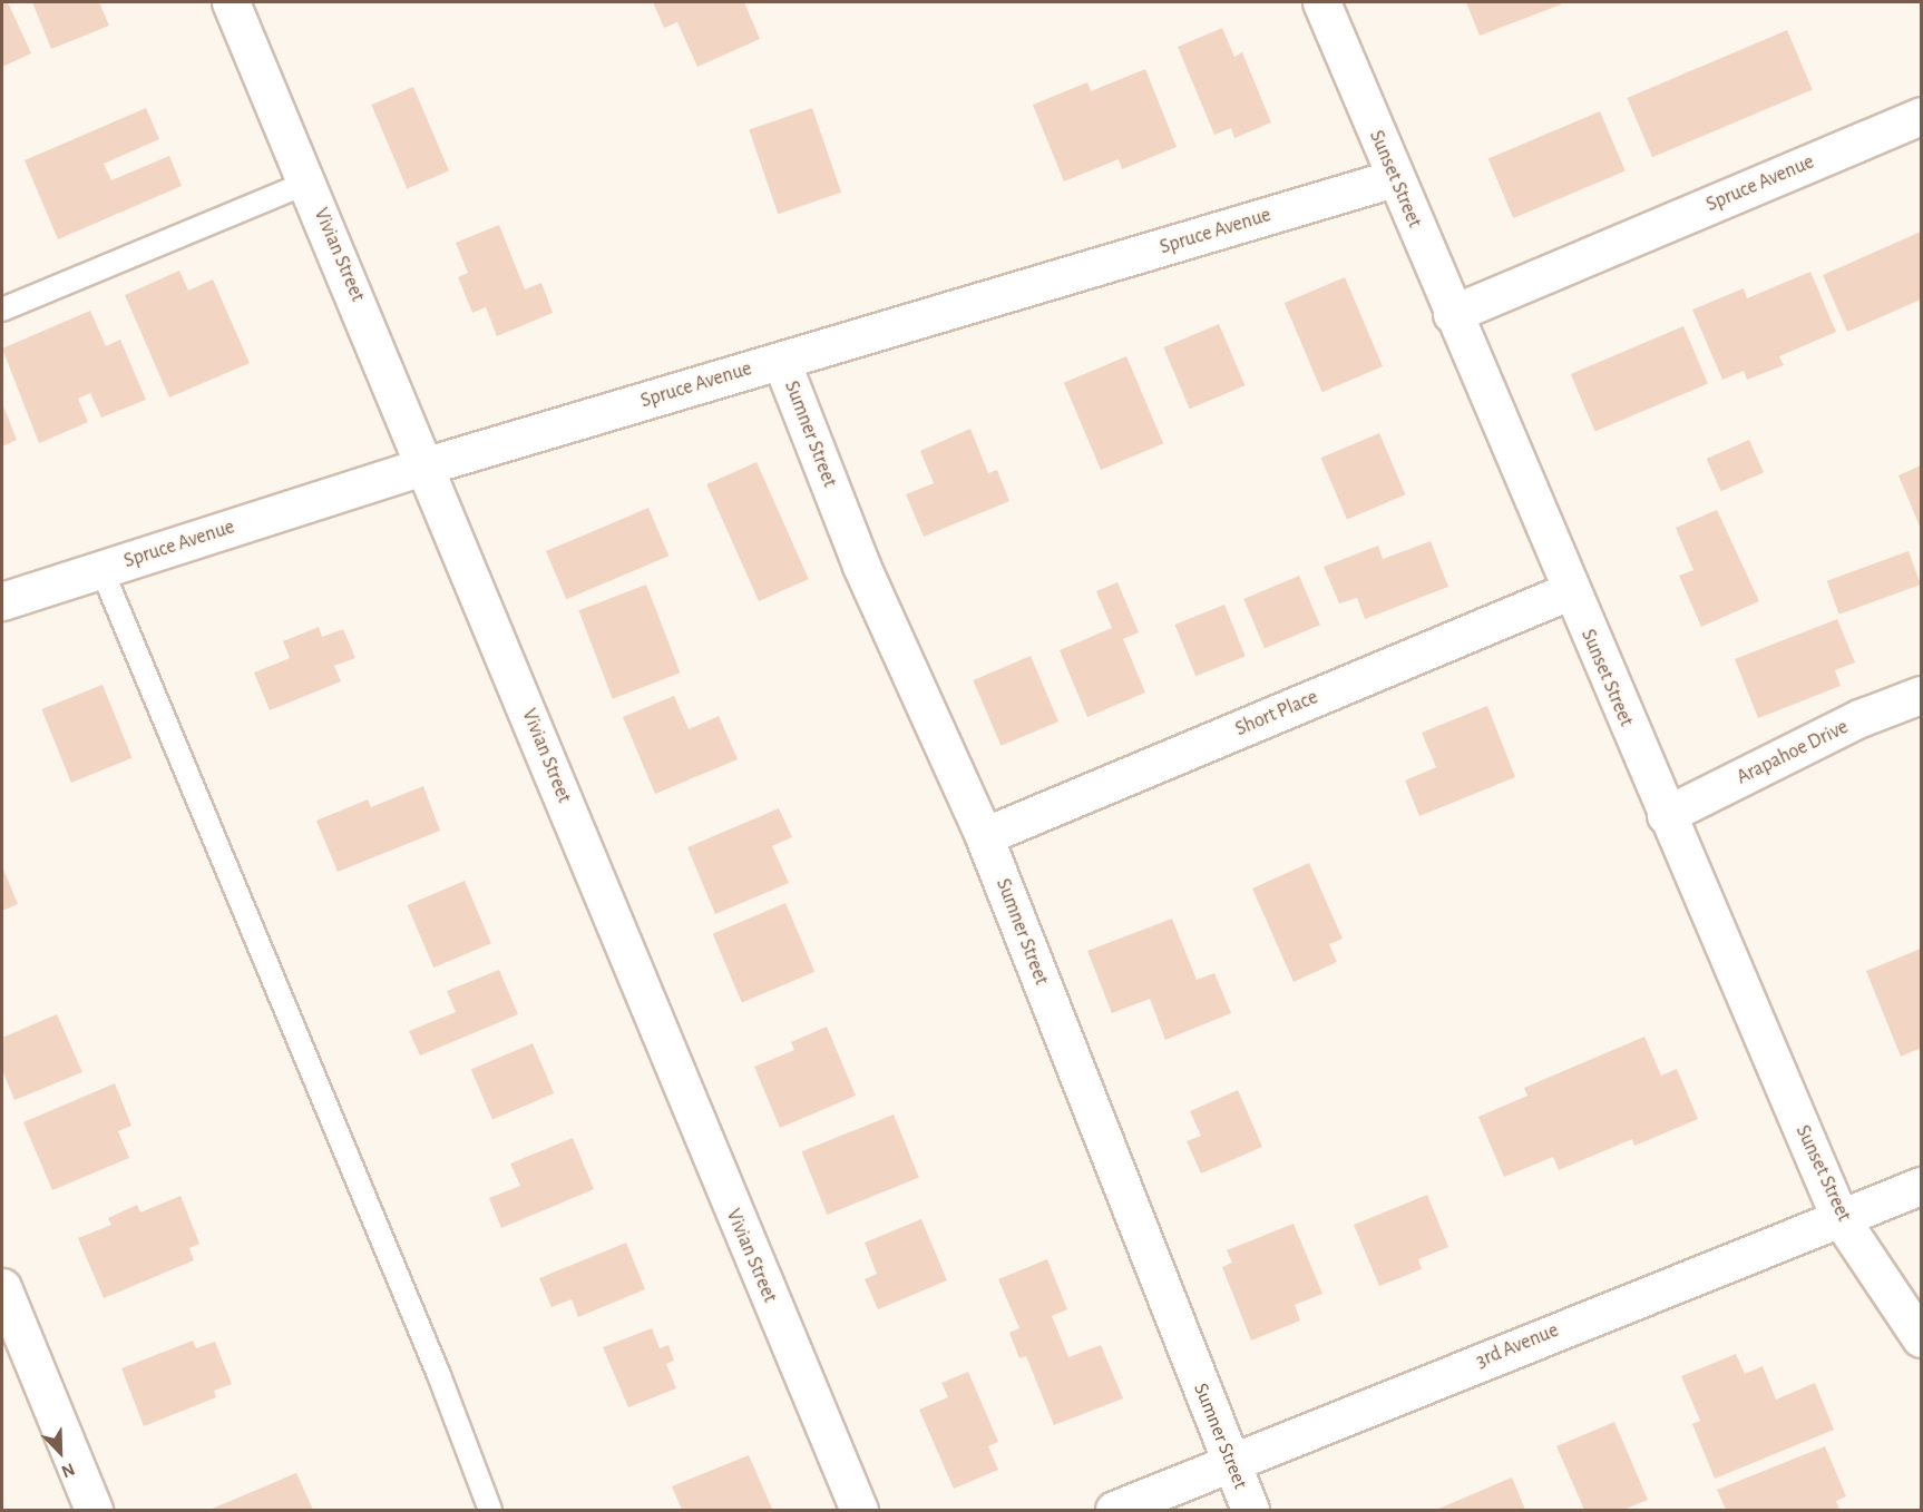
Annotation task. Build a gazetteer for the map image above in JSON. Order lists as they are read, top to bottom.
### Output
{
  "streets": {
    "street": [
      "Sunset Street",
      "Spruce Avenue",
      "Vivian Street",
      "Sumner Street",
      "Short Place",
      "Arapahoe Drive",
      "3rd Avenue"
    ]
  },
  "crossings": [
    ["Sunset Street", "Spruce Avenue"],
    ["Sunset Street", "Short Place"],
    ["Sunset Street", "Arapahoe Drive"],
    ["Sunset Street", "3rd Avenue"],
    ["Spruce Avenue", "Vivian Street"],
    ["Spruce Avenue", "Sumner Street"],
    ["Sumner Street", "Short Place"],
    ["Sumner Street", "3rd Avenue"]
  ],
  "north": "bottom right"
}
